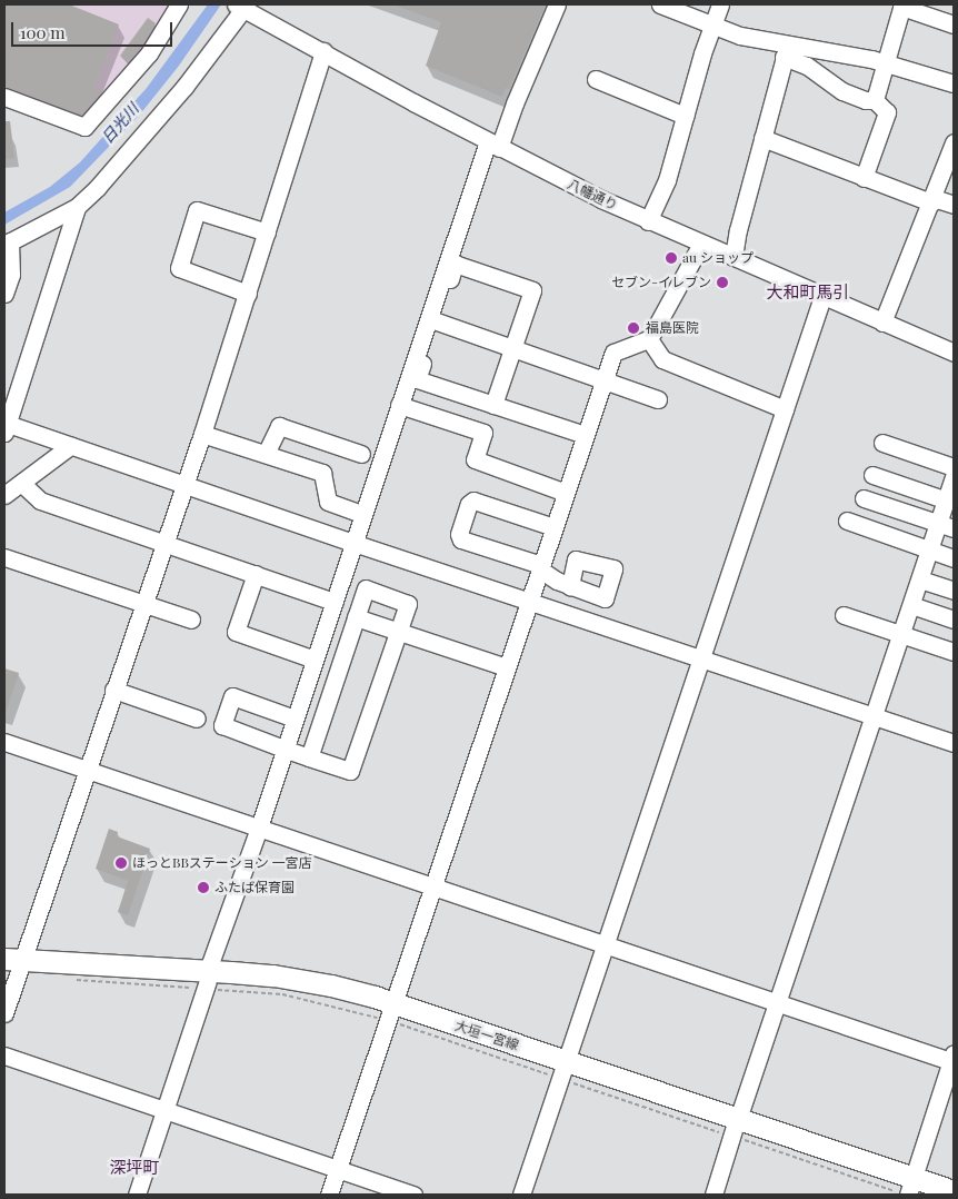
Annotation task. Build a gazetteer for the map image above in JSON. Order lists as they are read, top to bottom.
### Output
{
  "streets": {
    "main road": ["大垣一宮線"],
    "street": ["八幡通り"]
  },
  "districts": ["大和町馬引", "深坪町"],
  "water": ["日光川"],
  "places": [
    "au ショップ",
    "セブン-イレブン",
    "福島医院",
    "ほっとBBステーション 一宮店",
    "ふたば保育園"
  ],
  "scale_bar": "100 m"
}
